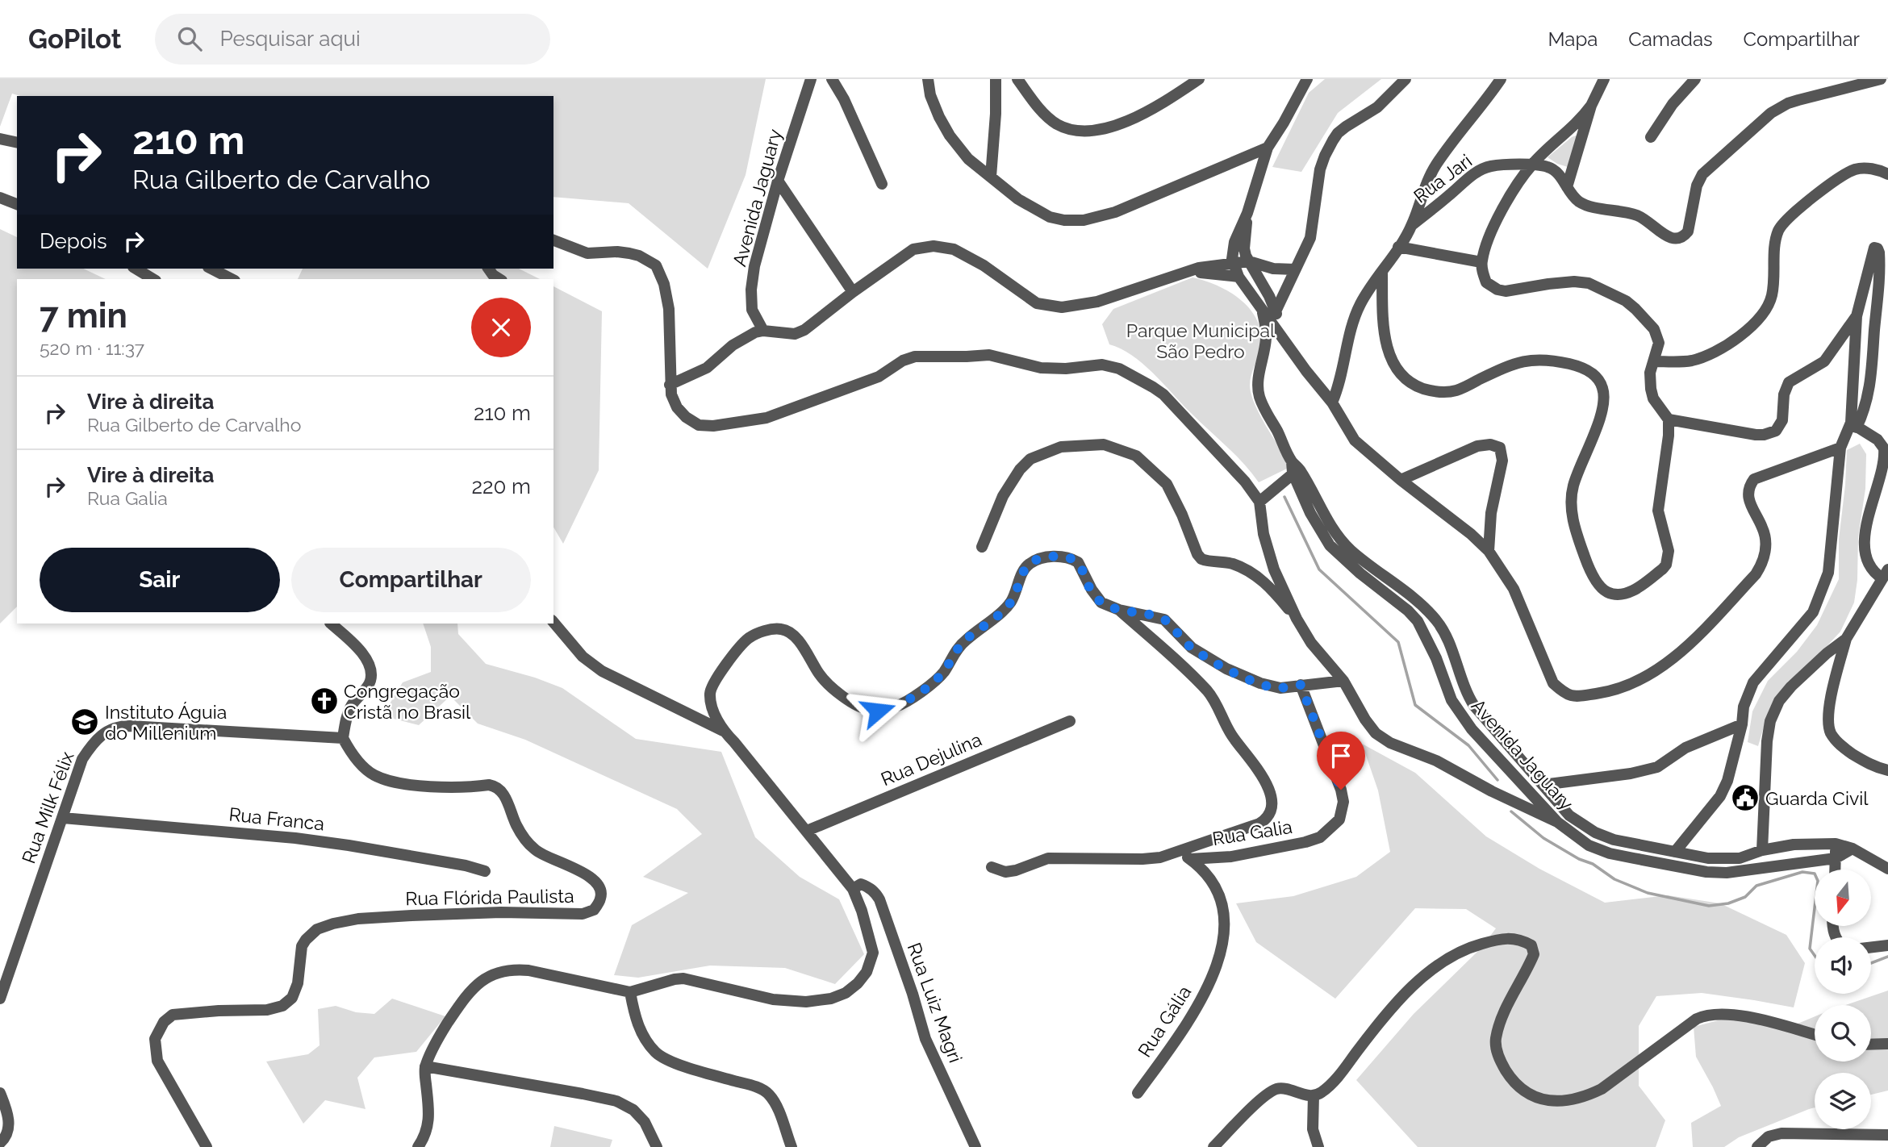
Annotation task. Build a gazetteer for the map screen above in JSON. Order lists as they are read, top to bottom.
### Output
{
  "streets": {
    "street": [
      "Rua Jari",
      "Avenida Jaguary",
      "Rua Dejulina",
      "Rua Milk Félix",
      "Rua Franca",
      "Rua Galia",
      "Rua Flórida Paulista",
      "Rua Luiz Magri",
      "Rua Gália"
    ]
  },
  "crossings": [
    ["Rua Milk Félix", "Rua Franca"],
    ["Rua Milk Félix", "Rua Flórida Paulista"],
    ["Rua Galia", "Rua Gália"]
  ],
  "parks": ["Parque Municipal São Pedro"],
  "places": {
    "church": ["Congregação Cristã no Brasil"],
    "school or university": ["Instituto Águia do Millenium"],
    "public building": ["Guarda Civil"]
  },
  "north": "bottom",
  "page": {
    "header": "GoPilot",
    "search": "Pesquisar aqui",
    "nav": ["Mapa", "Camadas", "Compartilhar"],
    "turn": ["210 m", "Rua Gilberto de Carvalho"],
    "then": "Depois",
    "heading": ["7 min", "520 m · 11:37"],
    "list": [
      {
        "name": "Vire à direita",
        "note": "Rua Gilberto de Carvalho",
        "value": "210 m"
      },
      {
        "name": "Vire à direita",
        "note": "Rua Galia",
        "value": "220 m"
      }
    ],
    "buttons": ["Sair", "Compartilhar"]
  }
}
